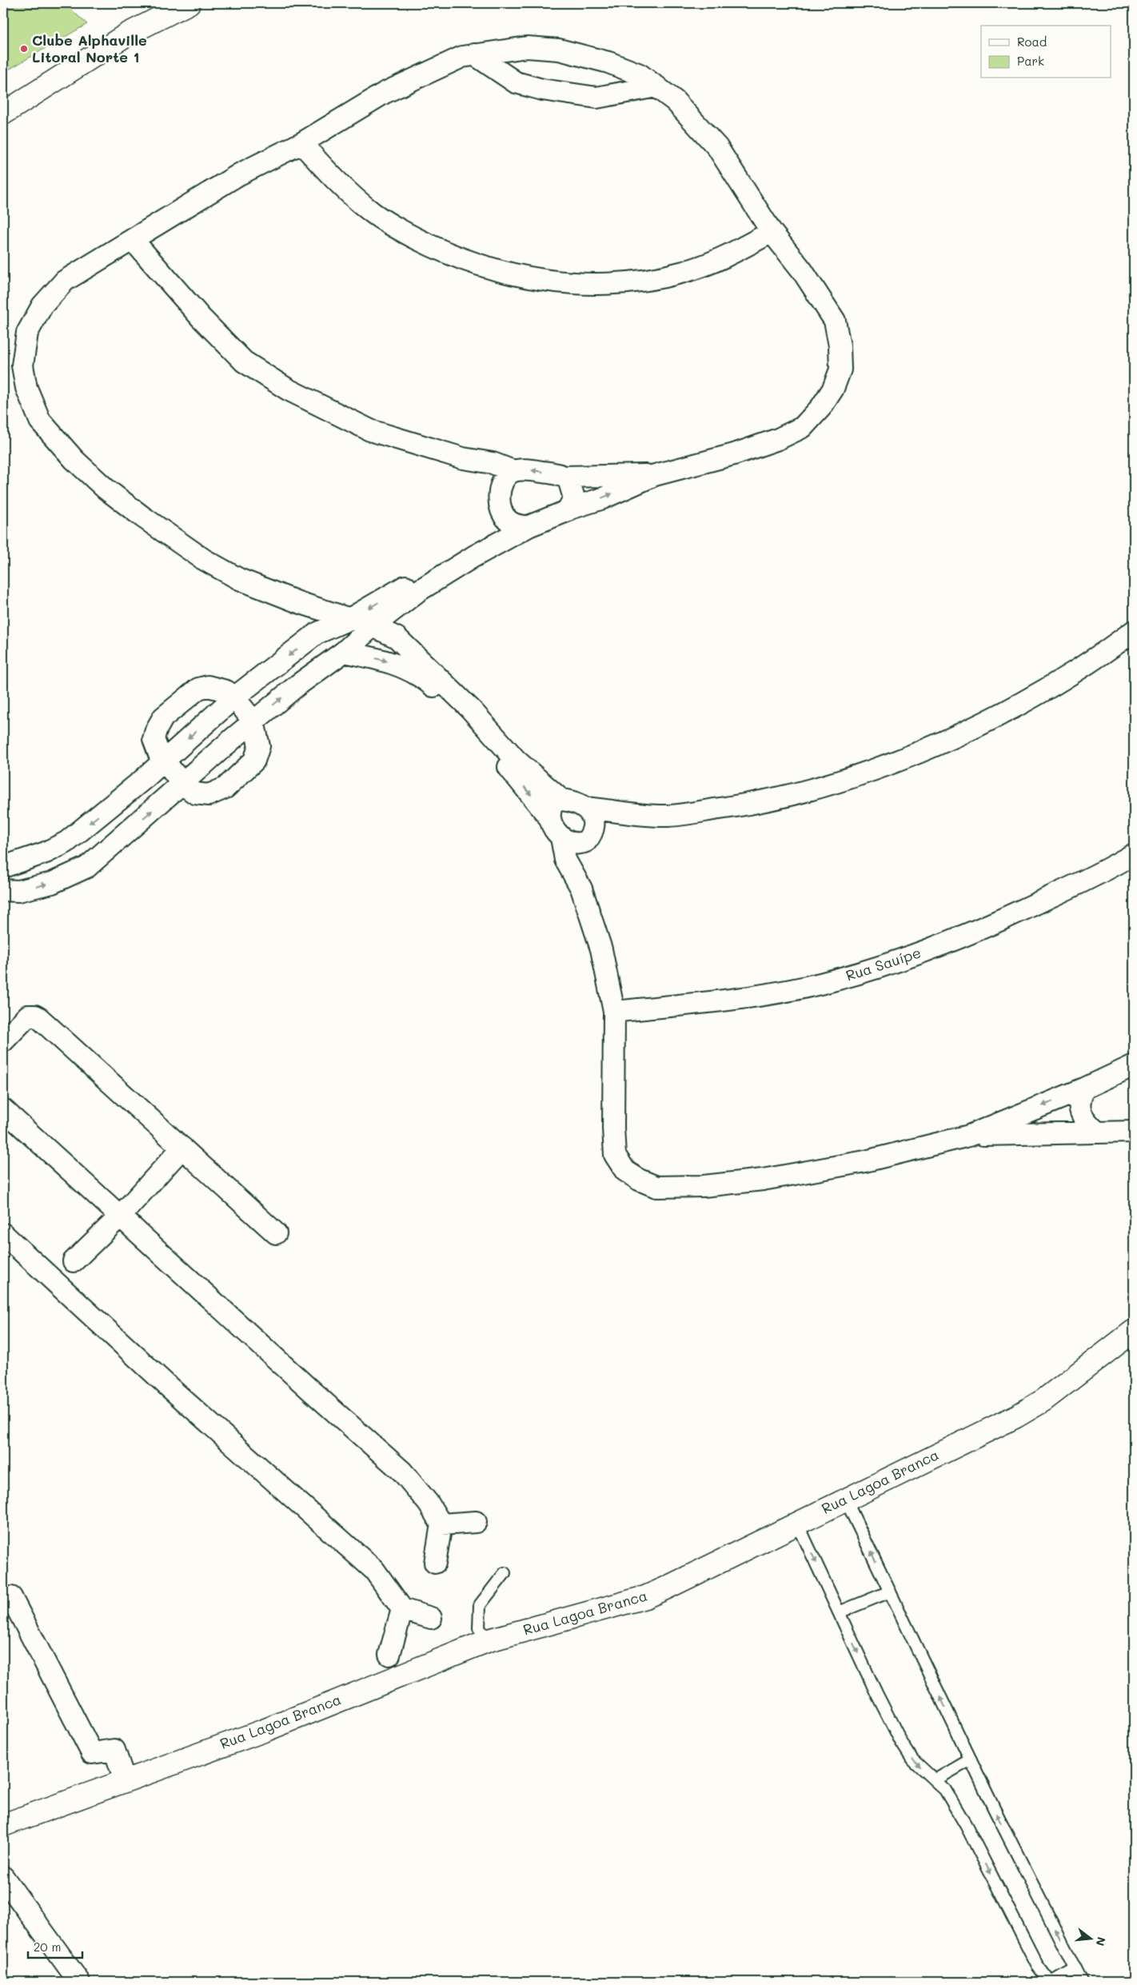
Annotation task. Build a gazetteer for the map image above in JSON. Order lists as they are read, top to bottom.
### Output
{
  "streets": {
    "street": ["Rua Sauípe", "Rua Lagoa Branca"]
  },
  "places": ["Clube Alphaville Litoral Norte 1"],
  "legend": ["Road", "Park"],
  "scale_bar": "20 m",
  "north": "right"
}
